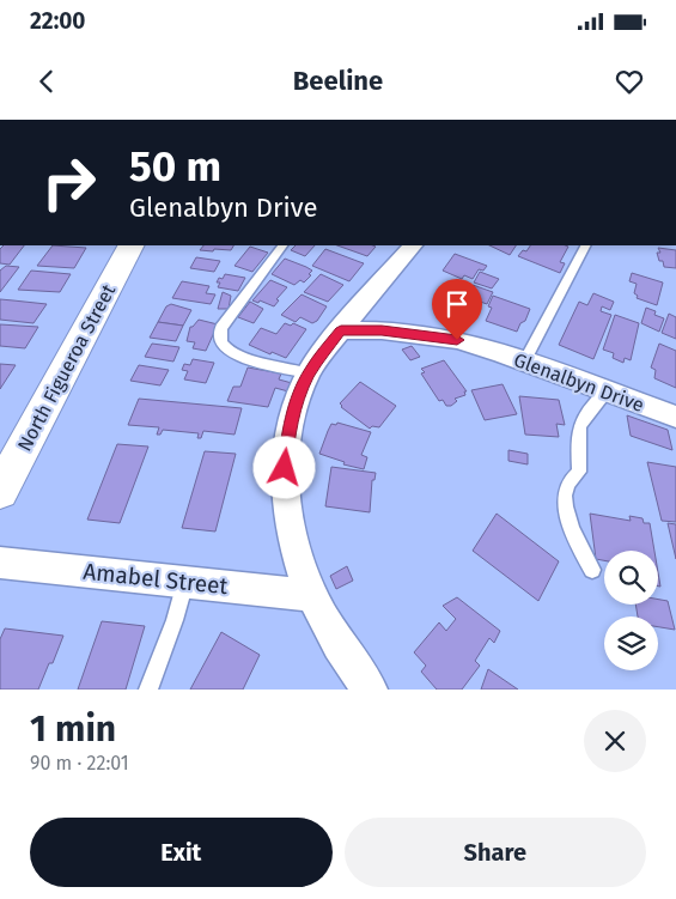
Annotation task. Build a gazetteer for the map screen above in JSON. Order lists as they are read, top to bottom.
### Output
{
  "streets": {
    "main road": ["North Figueroa Street"],
    "street": ["Glenalbyn Drive", "Amabel Street"]
  },
  "page": {
    "status": "22:00",
    "header": "Beeline",
    "turn": ["50 m", "Glenalbyn Drive"],
    "heading": ["1 min", "90 m · 22:01"],
    "buttons": ["Exit", "Share"]
  }
}
